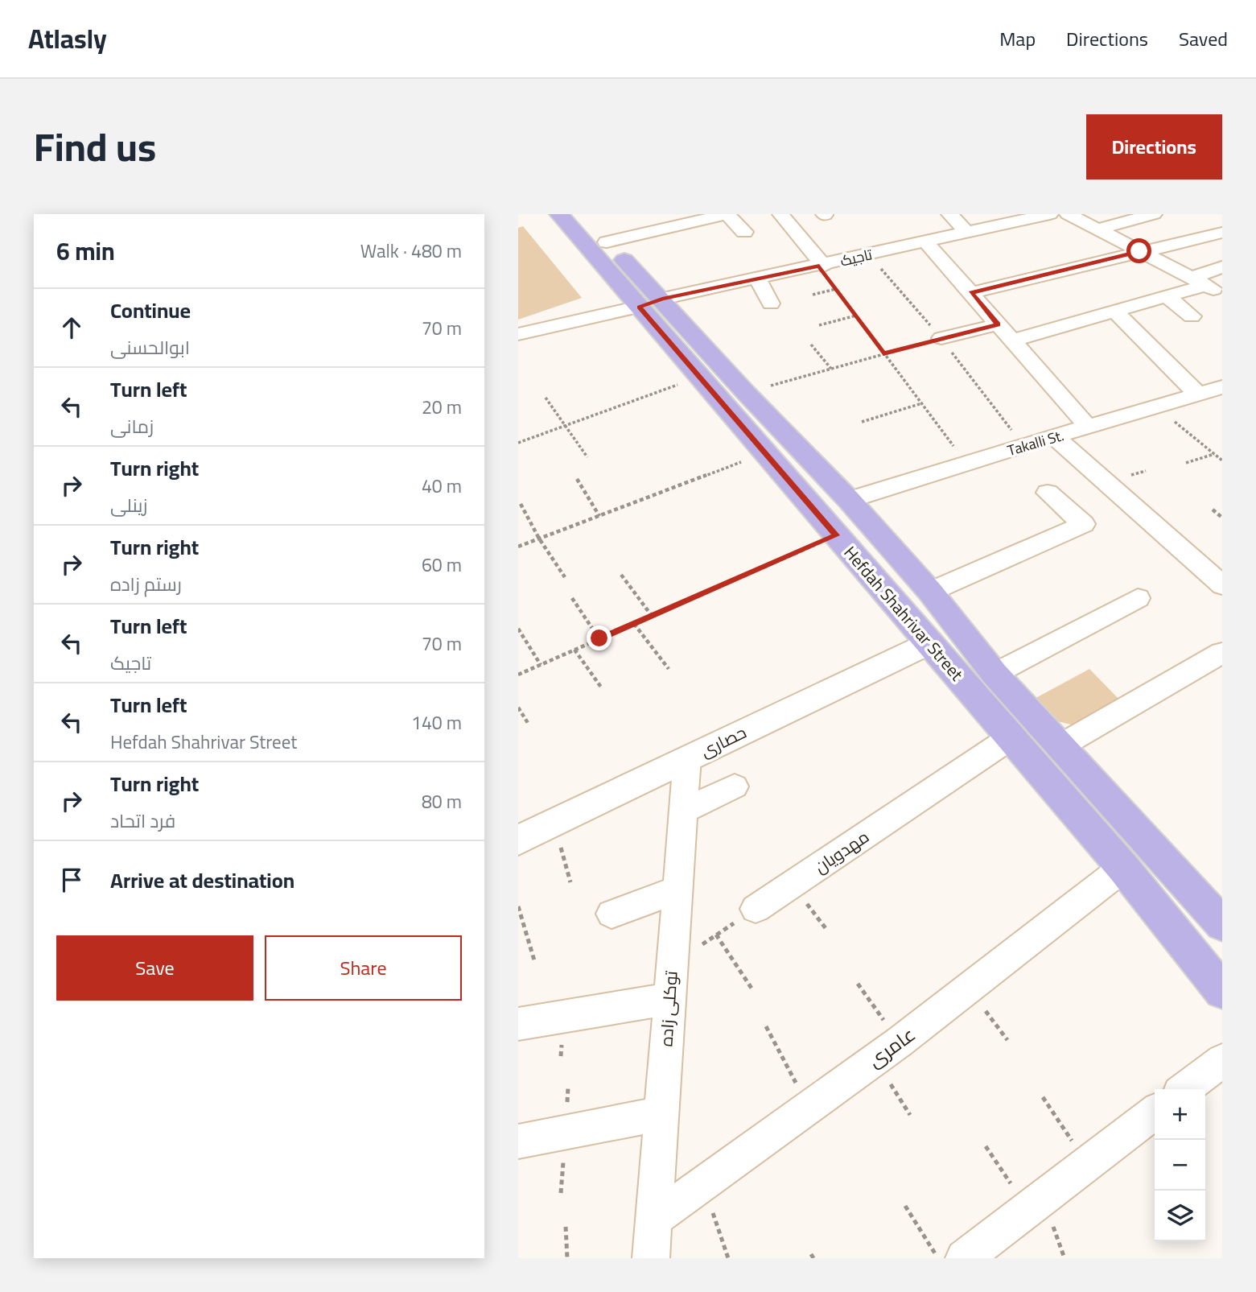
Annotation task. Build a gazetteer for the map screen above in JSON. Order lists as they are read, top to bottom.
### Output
{
  "streets": {
    "main road": ["Hefdah Shahrivar Street", "حصاری"],
    "street": [
      "تاجیک",
      "Takalli St.",
      "مهدویان",
      "توکلی زاده",
      "عامری"
    ]
  },
  "crossings": [
    ["تاجیک", "Hefdah Shahrivar Street"],
    ["Takalli St.", "Hefdah Shahrivar Street"],
    ["Hefdah Shahrivar Street", "حصاری"],
    ["Hefdah Shahrivar Street", "مهدویان"],
    ["Hefdah Shahrivar Street", "عامری"],
    ["حصاری", "توکلی زاده"],
    ["توکلی زاده", "عامری"]
  ],
  "page": {
    "header": "Atlasly",
    "nav": ["Map", "Directions", "Saved"],
    "title": "Find us",
    "buttons": [
      "Directions",
      ["Save", "Share"]
    ],
    "heading": ["6 min", "Walk · 480 m"],
    "list": [
      ["Continue", "ابوالحسنی", "70 m"],
      ["Turn left", "زمانی", "20 m"],
      ["Turn right", "زینلی", "40 m"],
      ["Turn right", "رستم زاده", "60 m"],
      ["Turn left", "تاجیک", "70 m"],
      ["Turn left", "Hefdah Shahrivar Street", "140 m"],
      ["Turn right", "فرد اتحاد", "80 m"],
      "Arrive at destination"
    ],
    "map_buttons": ["+", "−"]
  }
}
